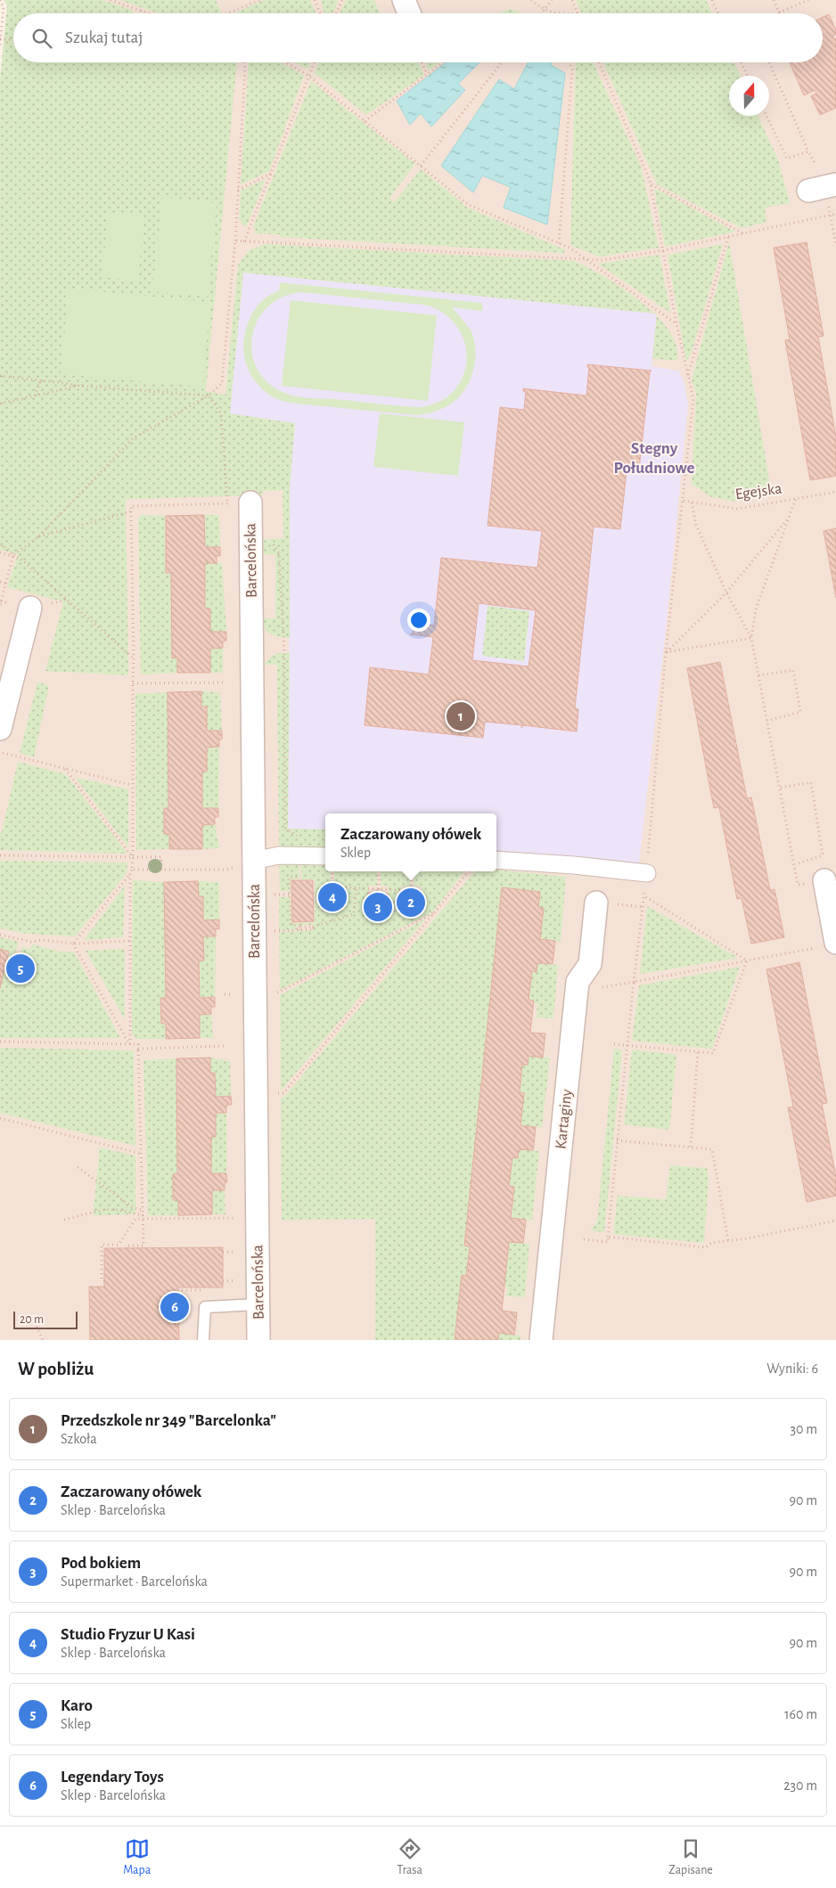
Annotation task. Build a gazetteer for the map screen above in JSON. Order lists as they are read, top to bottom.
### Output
{
  "streets": {
    "street": ["Barcelońska", "Kartaginy"],
    "path": ["Egejska"]
  },
  "districts": ["Stegny Południowe"],
  "scale_bar": "20 m",
  "north": "top",
  "page": {
    "search": "Szukaj tutaj",
    "pins": [
      "1",
      "4",
      "2",
      "3",
      "5",
      "6"
    ],
    "popup": ["Zaczarowany ołówek", "Sklep"],
    "scale": "20 m",
    "heading": ["W pobliżu", "Wyniki: 6"],
    "list": [
      {
        "mark": "1",
        "name": "Przedszkole nr 349 \"Barcelonka\"",
        "note": "Szkoła",
        "value": "30 m"
      },
      {
        "mark": "2",
        "name": "Zaczarowany ołówek",
        "note": "Sklep · Barcelońska",
        "value": "90 m"
      },
      {
        "mark": "3",
        "name": "Pod bokiem",
        "note": "Supermarket · Barcelońska",
        "value": "90 m"
      },
      {
        "mark": "4",
        "name": "Studio Fryzur U Kasi",
        "note": "Sklep · Barcelońska",
        "value": "90 m"
      },
      {
        "mark": "5",
        "name": "Karo",
        "note": "Sklep",
        "value": "160 m"
      },
      {
        "mark": "6",
        "name": "Legendary Toys",
        "note": "Sklep · Barcelońska",
        "value": "230 m"
      }
    ],
    "nav": ["Mapa", "Trasa", "Zapisane"]
  }
}
